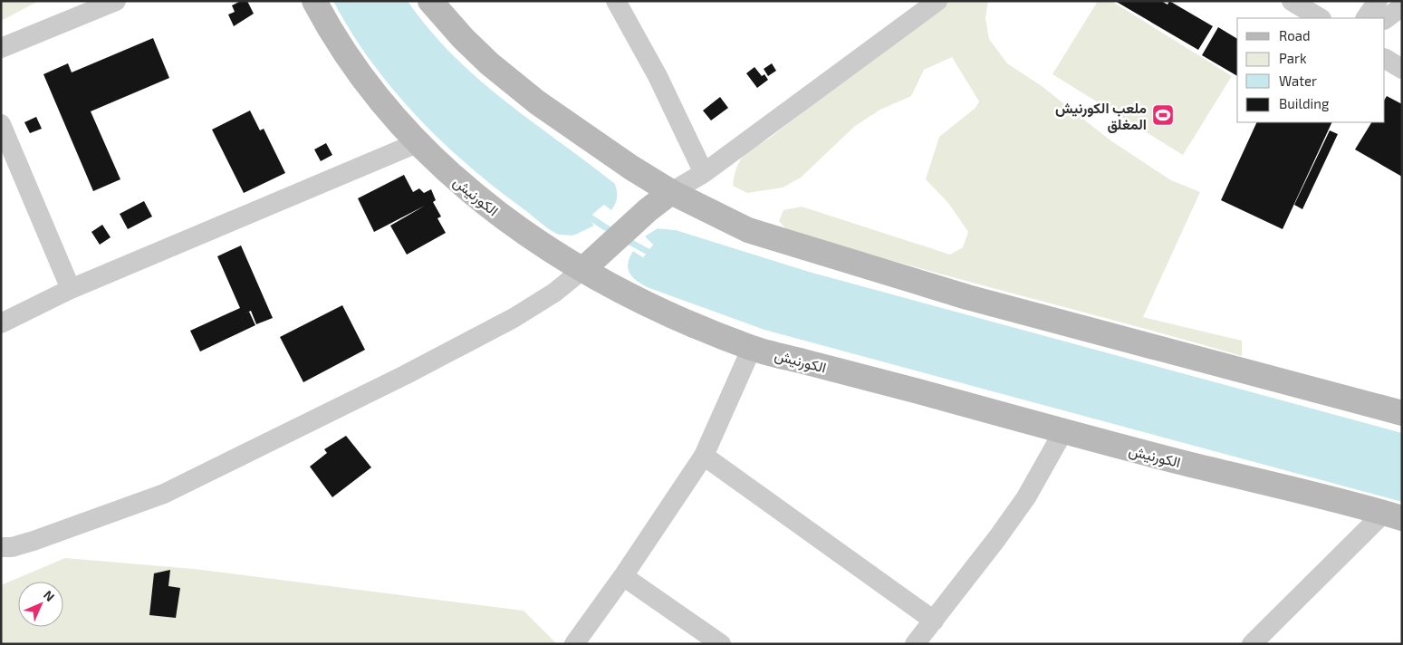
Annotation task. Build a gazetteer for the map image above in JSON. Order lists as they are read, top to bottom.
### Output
{
  "streets": {
    "main road": ["الكورنيش"]
  },
  "places": {
    "sports": ["ملعب الكورنيش المغلق"]
  },
  "legend": [
    "Road",
    "Park",
    "Water",
    "Building"
  ],
  "north": "top right"
}
